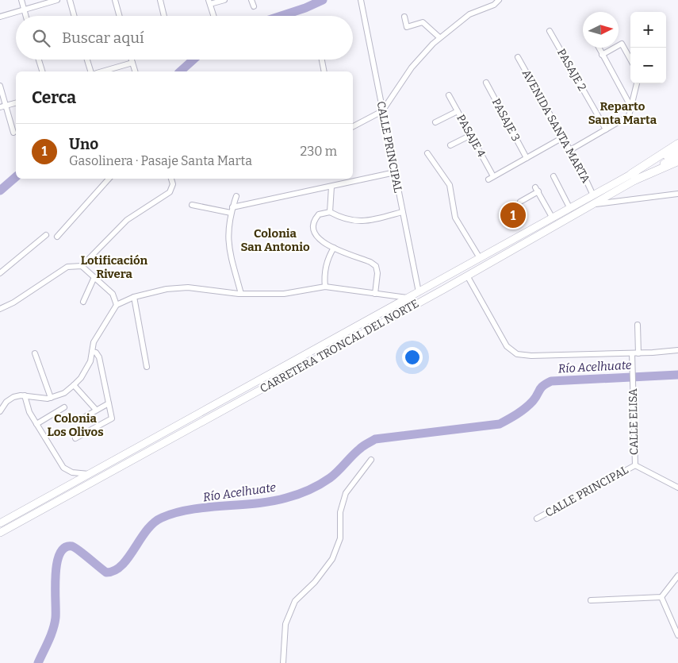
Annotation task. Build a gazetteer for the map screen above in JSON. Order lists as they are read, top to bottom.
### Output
{
  "streets": {
    "main road": ["CARRETERA TRONCAL DEL NORTE"],
    "street": [
      "PASAJE 2",
      "PASAJE 3",
      "AVENIDA SANTA MARTA",
      "PASAJE 4",
      "CALLE PRINCIPAL",
      "CALLE ELISA"
    ]
  },
  "crossings": [
    ["PASAJE 3", "PASAJE 4"],
    ["AVENIDA SANTA MARTA", "CARRETERA TRONCAL DEL NORTE"],
    ["CALLE PRINCIPAL", "CARRETERA TRONCAL DEL NORTE"],
    ["CALLE PRINCIPAL", "CALLE ELISA"]
  ],
  "districts": [
    "Reparto Santa Marta",
    "Colonia San Antonio",
    "Lotificación Rivera",
    "Colonia Los Olivos"
  ],
  "water": ["Río Acelhuate"],
  "north": "right",
  "page": {
    "map_buttons": ["+", "−"],
    "search": "Buscar aquí",
    "heading": "Cerca",
    "list": [
      {
        "mark": "1",
        "name": "Uno",
        "note": "Gasolinera · Pasaje Santa Marta",
        "value": "230 m"
      }
    ],
    "pins": "1"
  }
}
